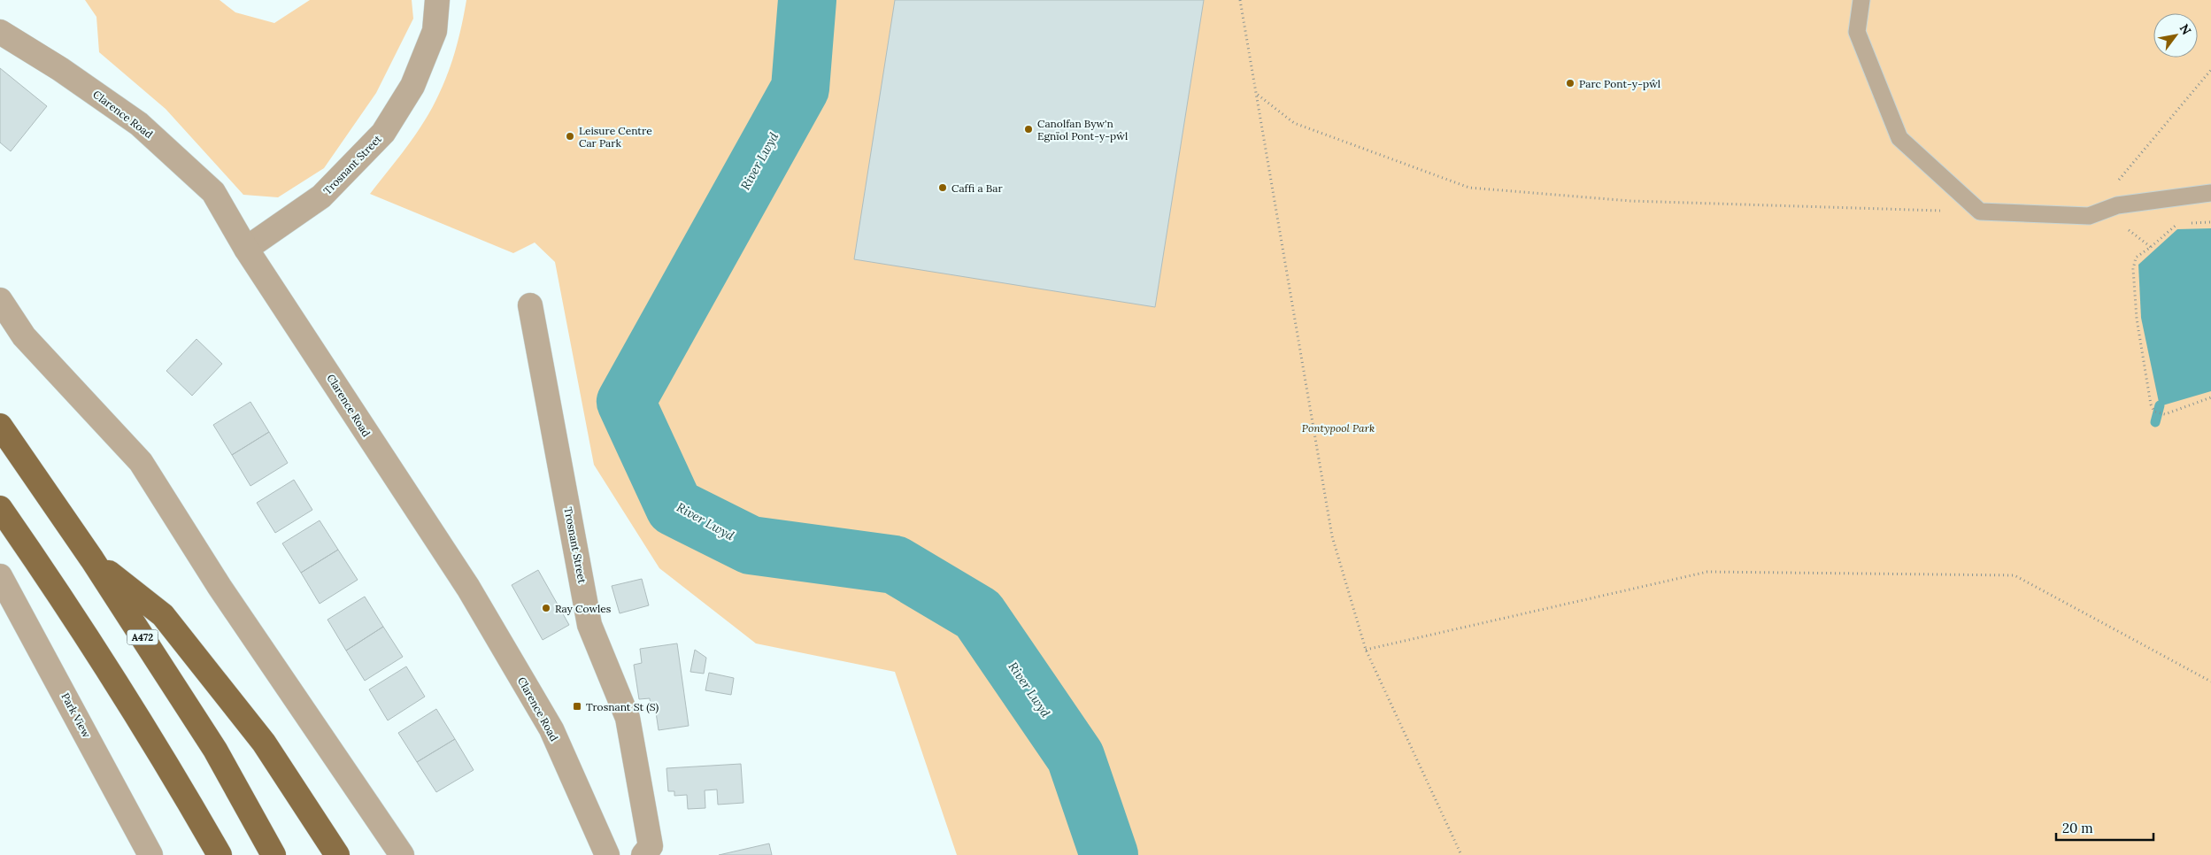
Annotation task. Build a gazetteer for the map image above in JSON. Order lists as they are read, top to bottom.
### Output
{
  "streets": {
    "main road": ["A472"],
    "street": ["Clarence Road", "Trosnant Street", "Park View"]
  },
  "crossings": [
    ["Clarence Road", "Trosnant Street"]
  ],
  "water": ["River Lwyd"],
  "parks": ["Pontypool Park"],
  "places": {
    "other": [
      "Parc Pont-y-pŵl",
      "Canolfan Byw'n Egnïol Pont-y-pŵl",
      "Leisure Centre Car Park",
      "Caffi a Bar",
      "Ray Cowles"
    ],
    "transit": ["Trosnant St (S)"]
  },
  "scale_bar": "20 m",
  "north": "top right"
}
